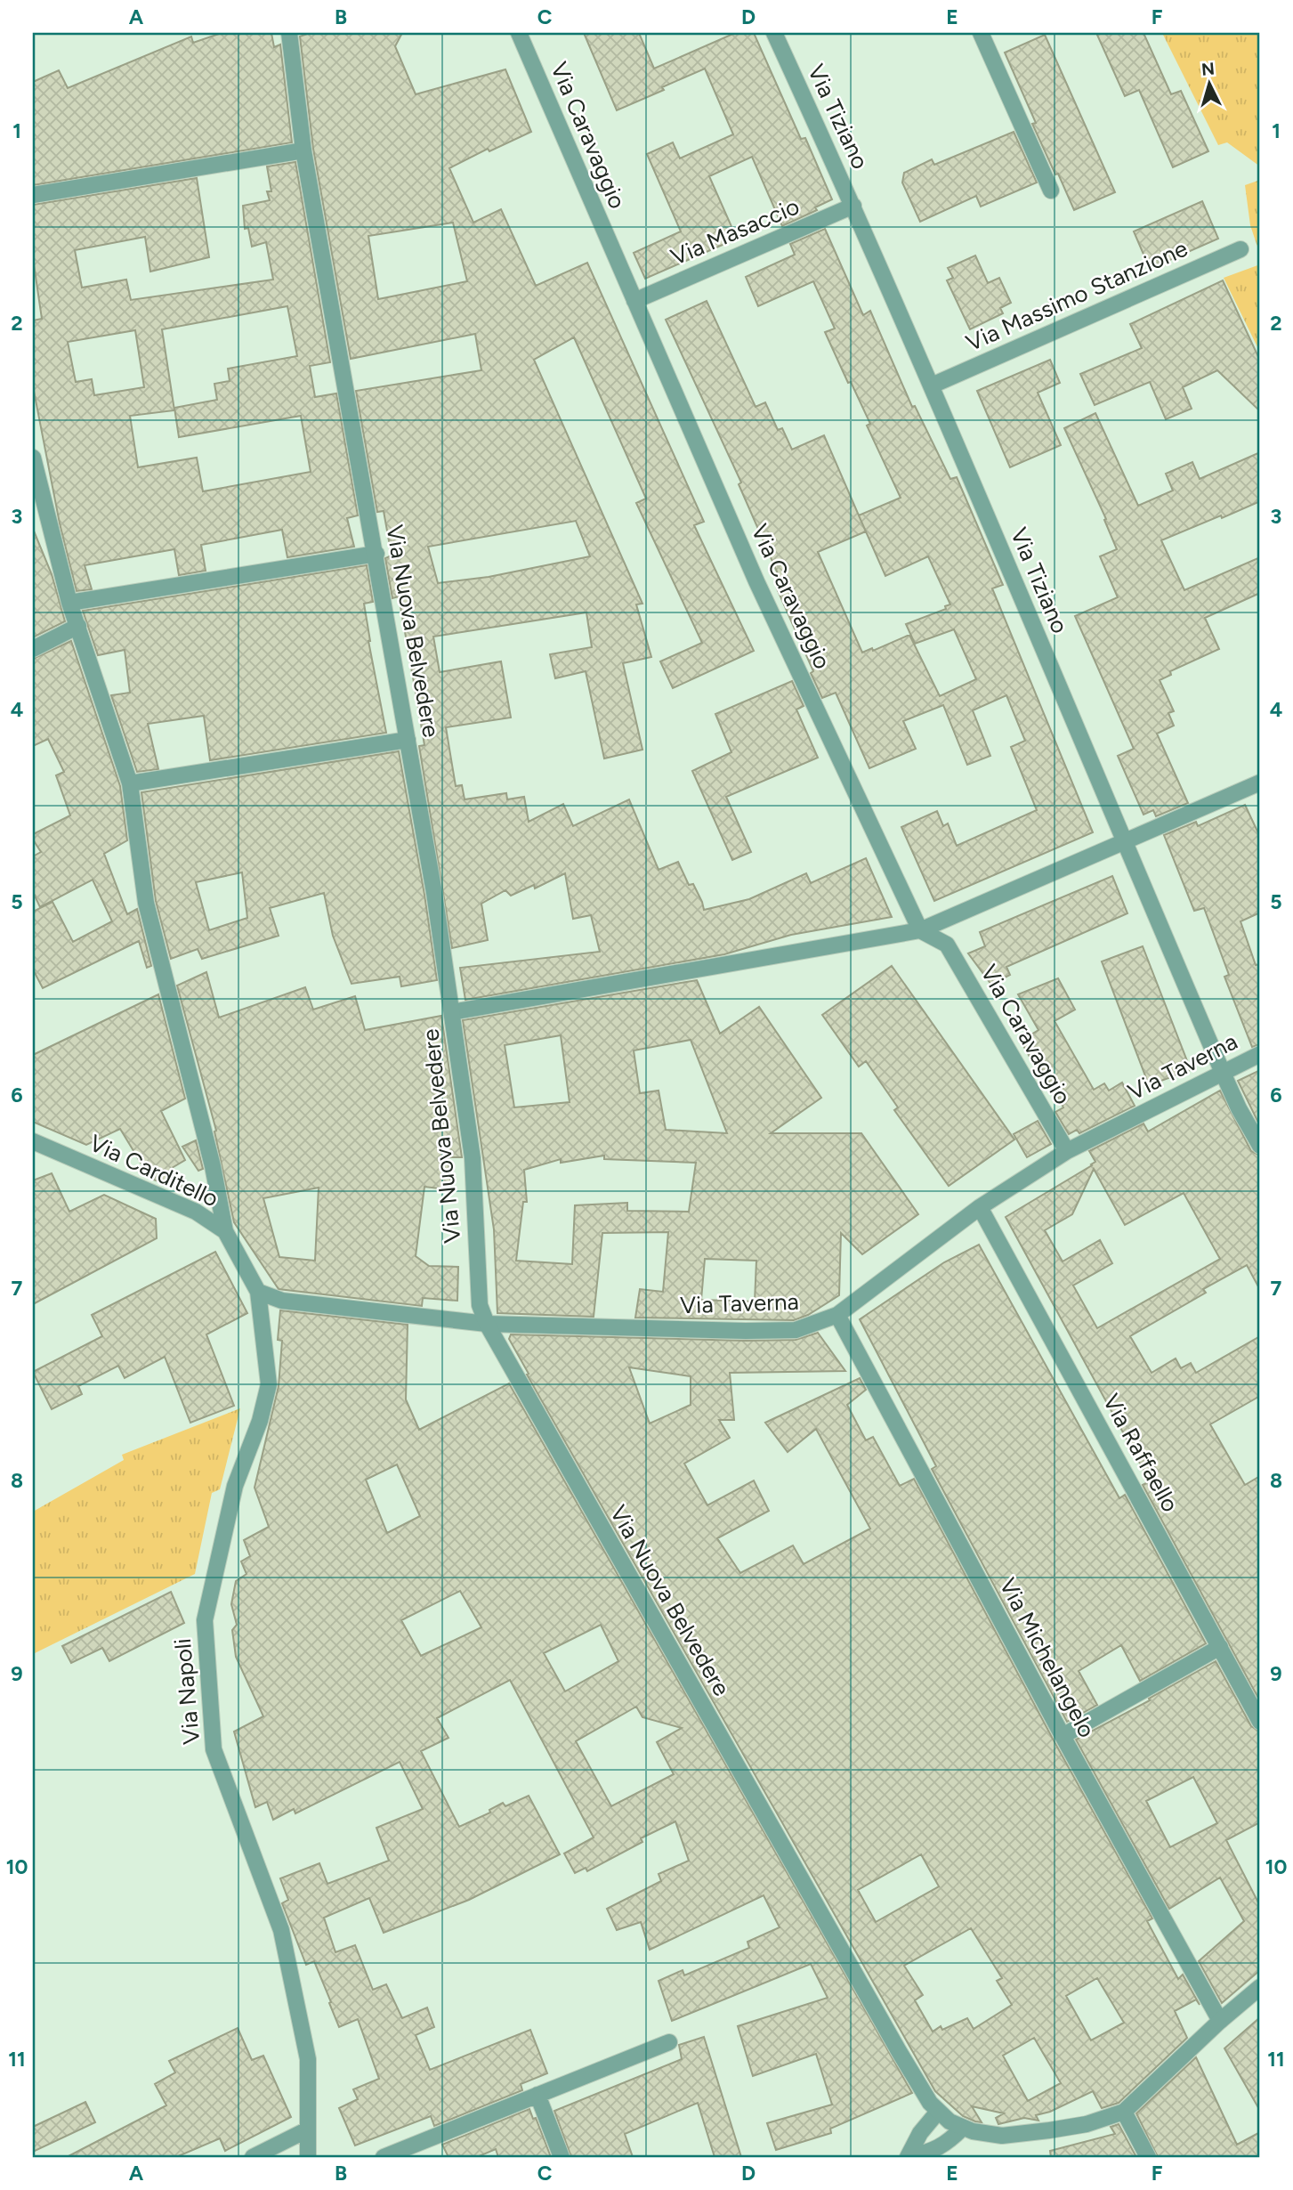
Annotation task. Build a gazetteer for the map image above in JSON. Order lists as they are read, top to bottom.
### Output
{
  "streets": {
    "street": [
      "Via Tiziano",
      "Via Caravaggio",
      "Via Masaccio",
      "Via Massimo Stanzione",
      "Via Nuova Belvedere",
      "Via Taverna",
      "Via Carditello",
      "Via Raffaello",
      "Via Michelangelo",
      "Via Napoli"
    ]
  },
  "crossings": [
    ["Via Tiziano", "Via Masaccio"],
    ["Via Tiziano", "Via Massimo Stanzione"],
    ["Via Tiziano", "Via Taverna"],
    ["Via Caravaggio", "Via Masaccio"],
    ["Via Caravaggio", "Via Taverna"],
    ["Via Nuova Belvedere", "Via Taverna"],
    ["Via Taverna", "Via Carditello"],
    ["Via Taverna", "Via Raffaello"],
    ["Via Taverna", "Via Michelangelo"],
    ["Via Taverna", "Via Napoli"],
    ["Via Carditello", "Via Napoli"]
  ],
  "north": "top",
  "grid": {
    "columns": [
      "A",
      "B",
      "C",
      "D",
      "E",
      "F"
    ],
    "rows": [
      "1",
      "2",
      "3",
      "4",
      "5",
      "6",
      "7",
      "8",
      "9",
      "10",
      "11"
    ]
  }
}
